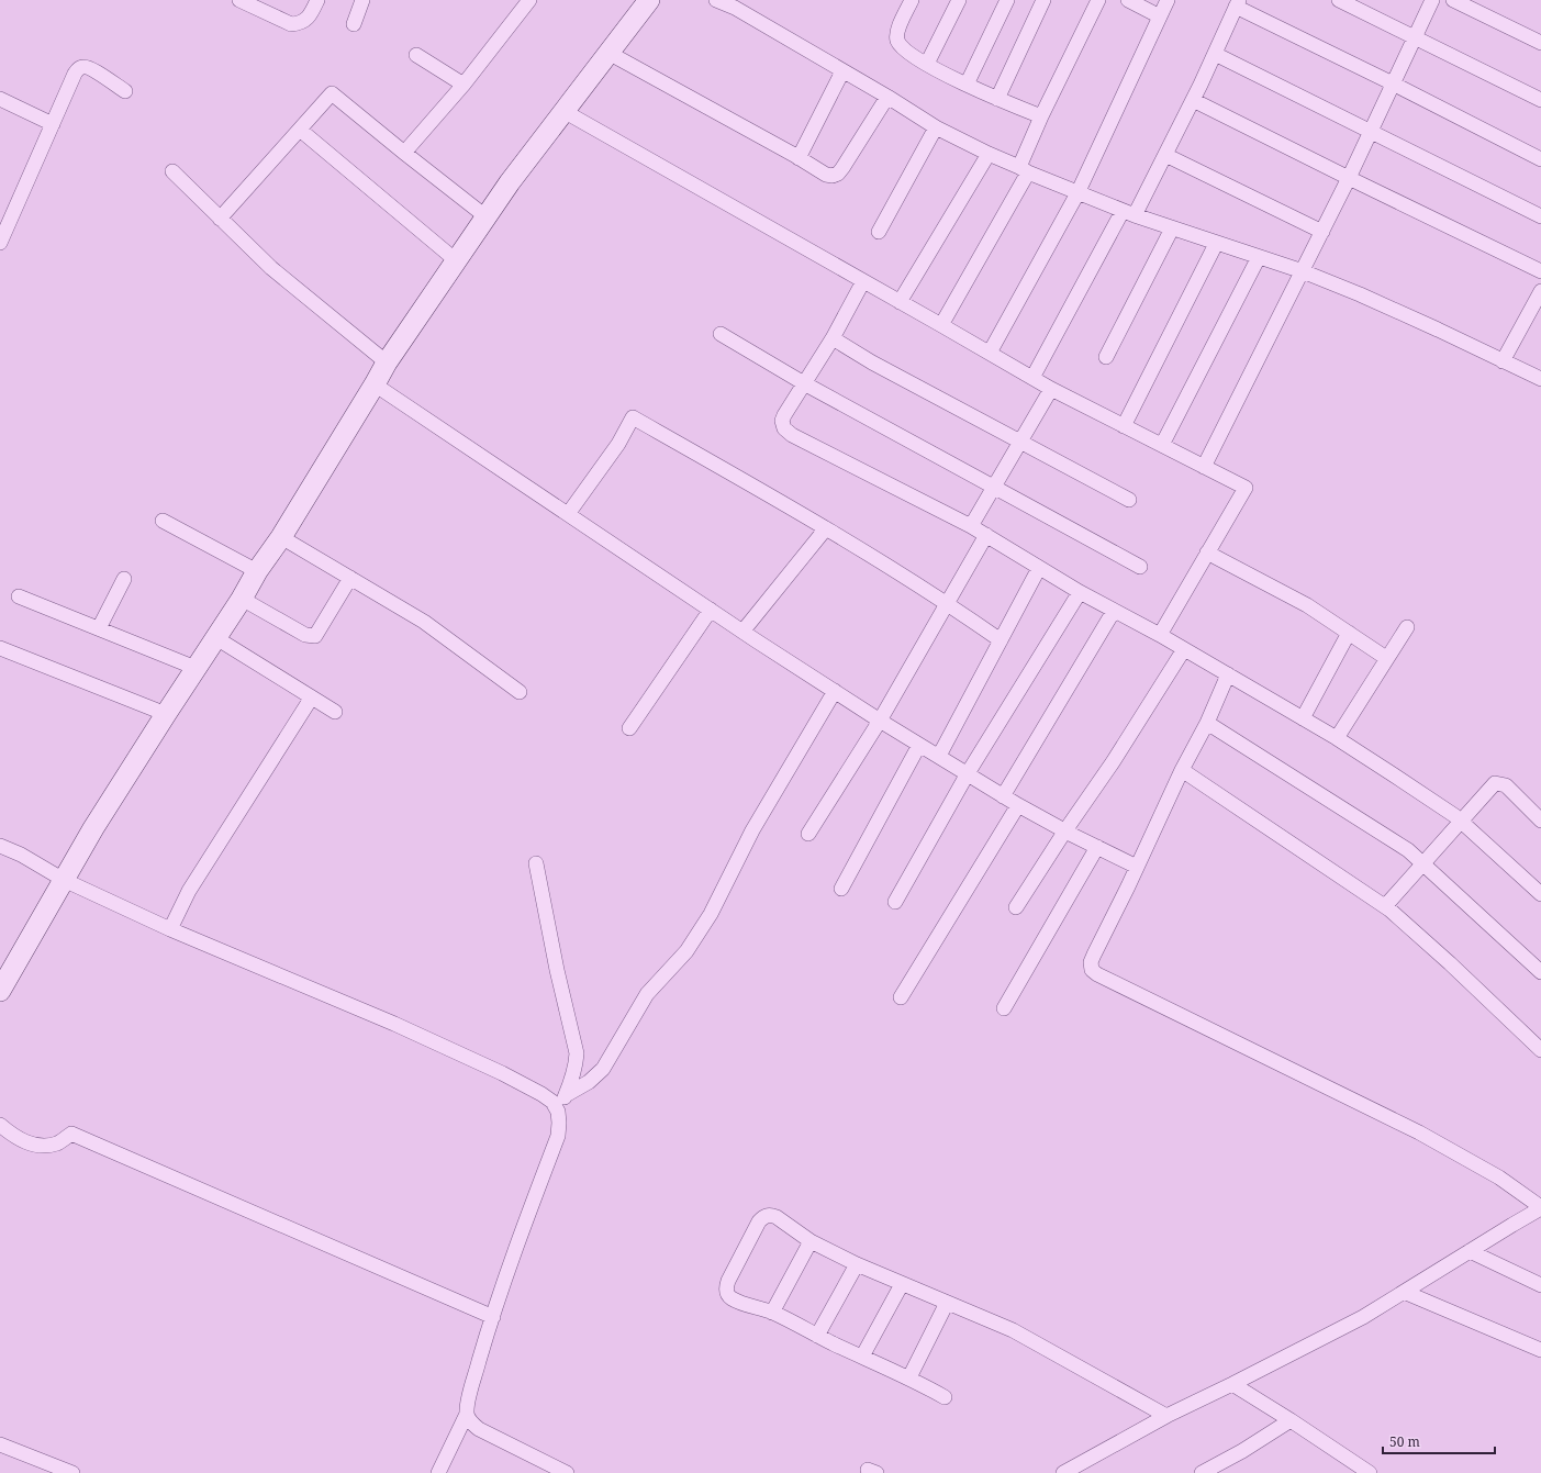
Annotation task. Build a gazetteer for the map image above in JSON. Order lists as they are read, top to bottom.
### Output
{
  "scale_bar": "50 m"
}
